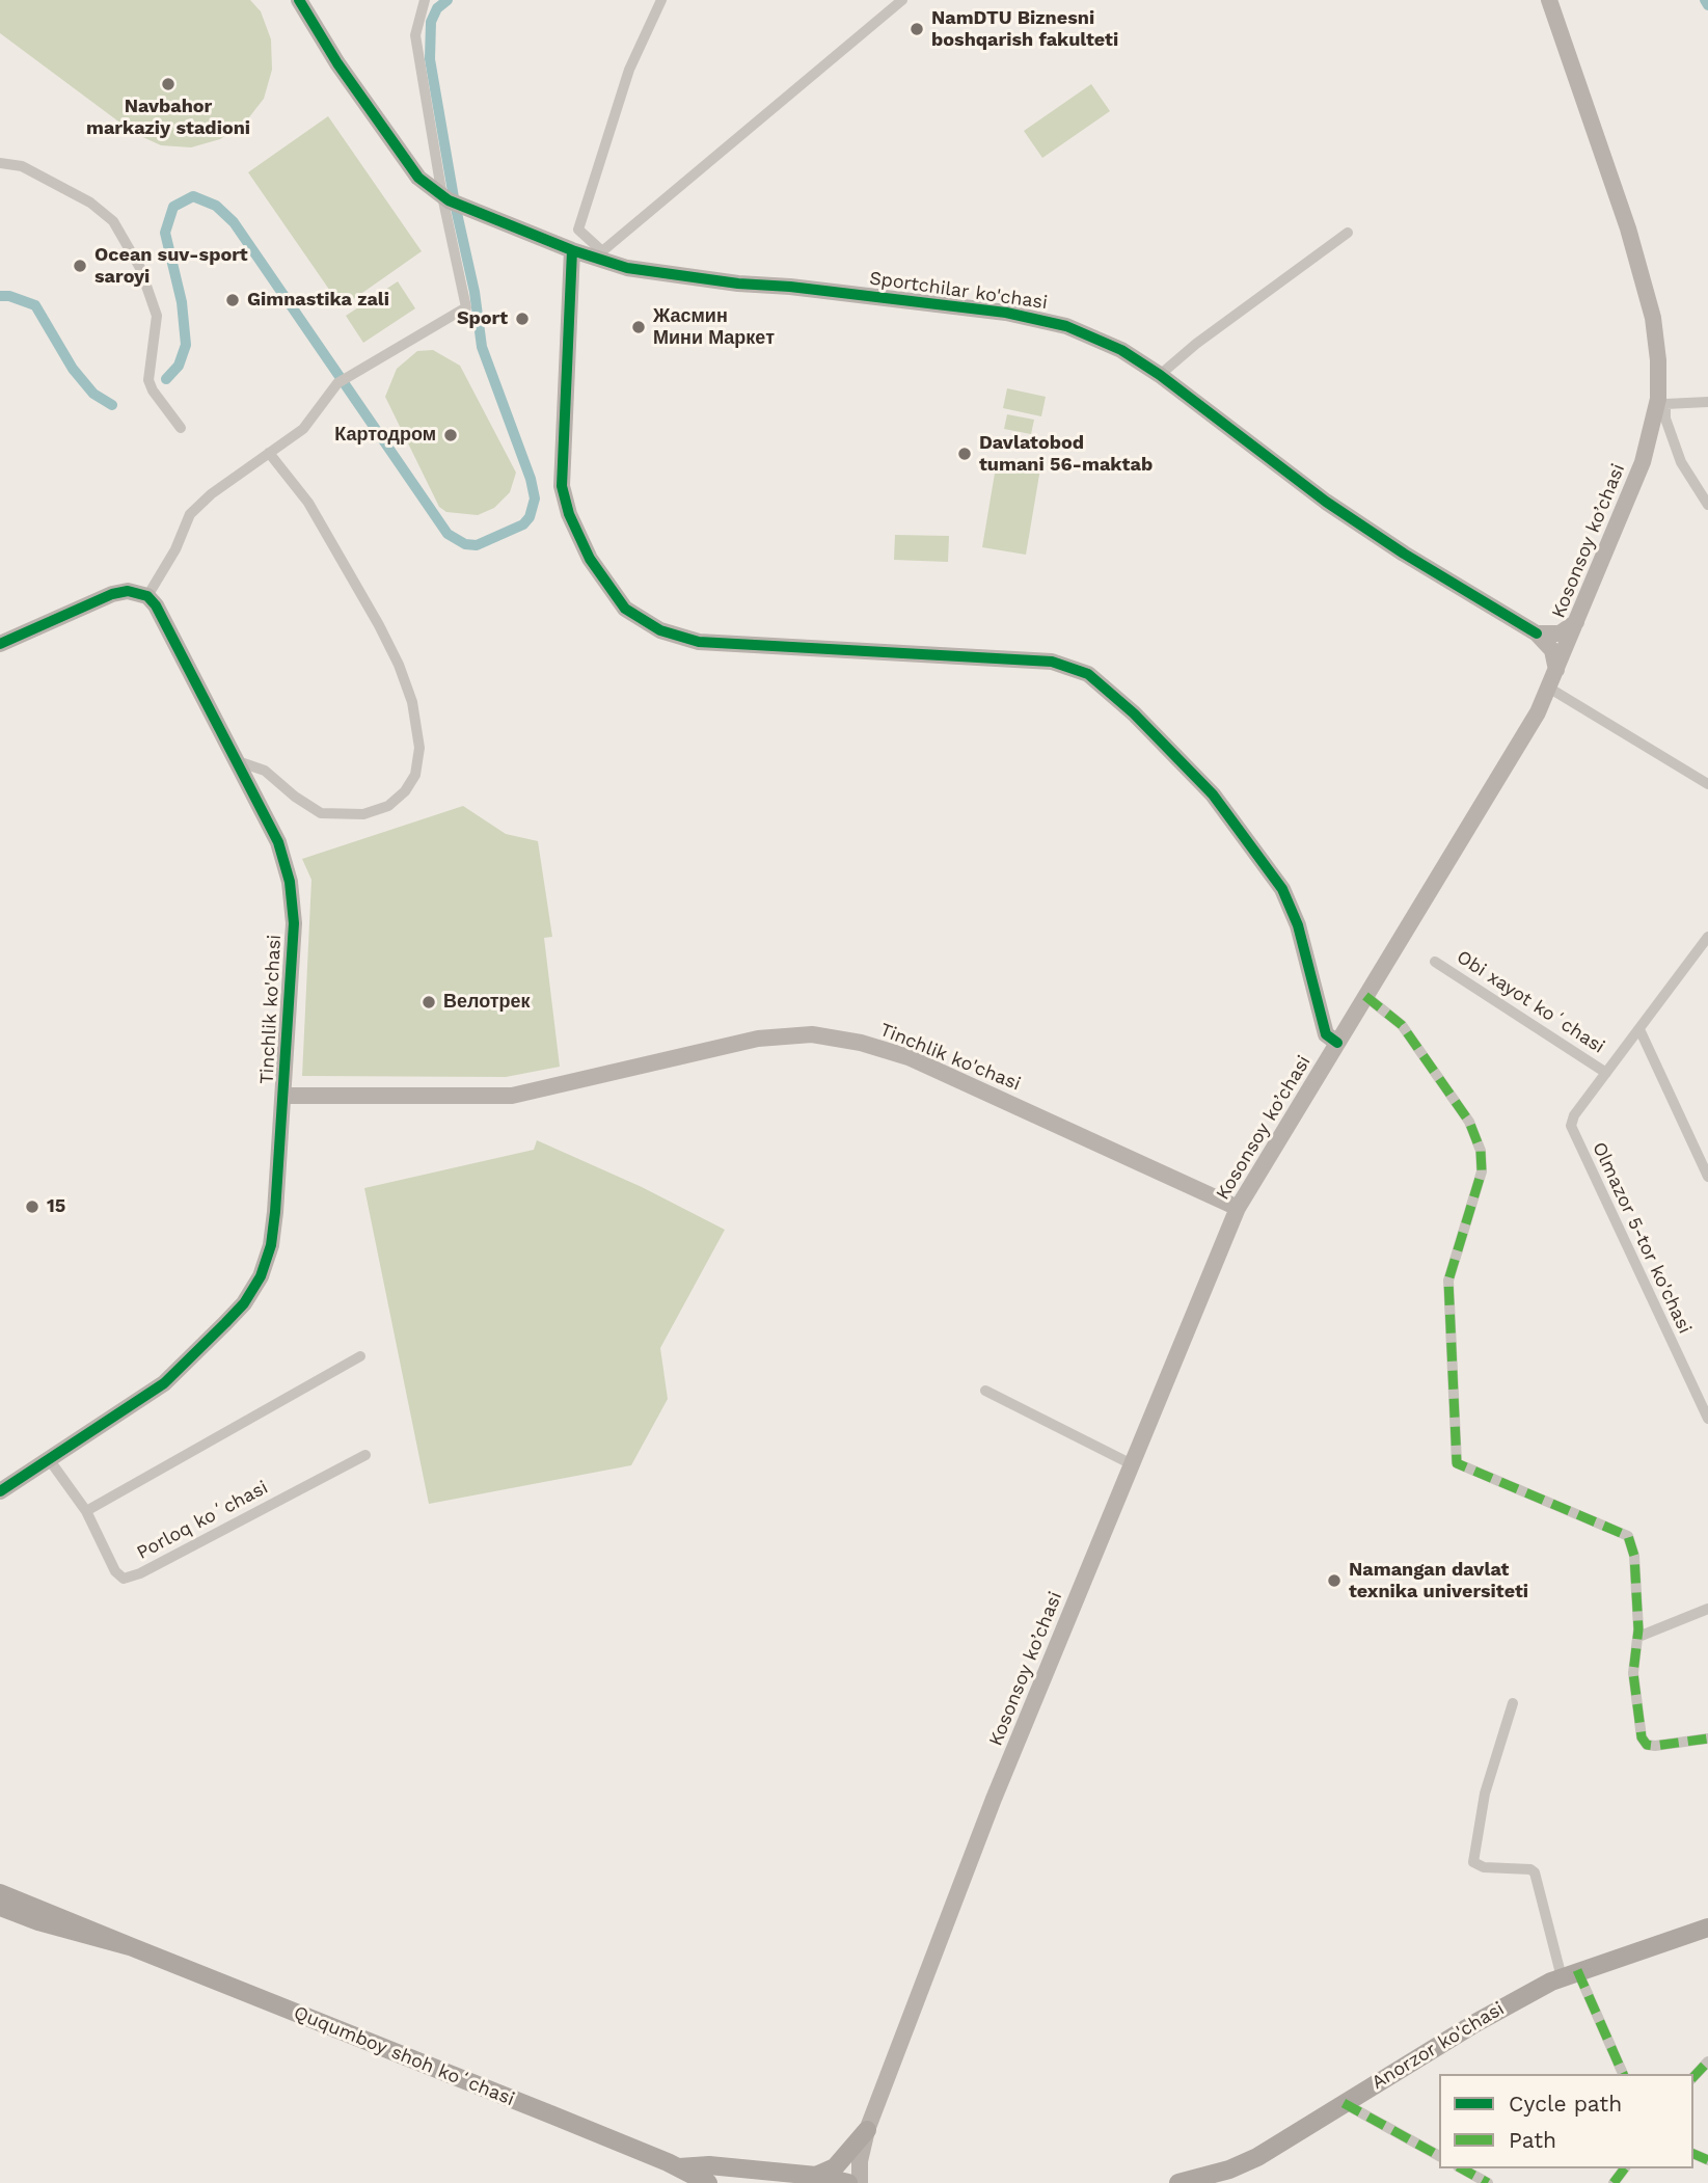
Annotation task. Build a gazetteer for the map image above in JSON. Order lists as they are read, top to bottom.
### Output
{
  "streets": {
    "main road": ["Anorzor ko'chasi", "Ququmboy shoh koʻchasi"],
    "street": [
      "Sportchilar ko'chasi",
      "Kosonsoy ko’chasi",
      "Obi xayot koʻchasi",
      "Tinchlik ko'chasi",
      "Olmazor 5-tor ko'chasi",
      "Porloq koʻchasi"
    ]
  },
  "crossings": [
    ["Kosonsoy ko’chasi", "Tinchlik ko'chasi"],
    ["Obi xayot koʻchasi", "Olmazor 5-tor ko'chasi"],
    ["Tinchlik ko'chasi", "Porloq koʻchasi"]
  ],
  "places": [
    "NamDTU Biznesni boshqarish fakulteti",
    "Navbahor markaziy stadioni",
    "Ocean suv-sport saroyi",
    "Gimnastika zali",
    "Sport",
    "Жасмин Мини Маркет",
    "Картодром",
    "Davlatobod tumani 56-maktab",
    "Велотрек",
    "15",
    "Namangan davlat texnika universiteti"
  ],
  "legend": ["Cycle path", "Path"]
}
